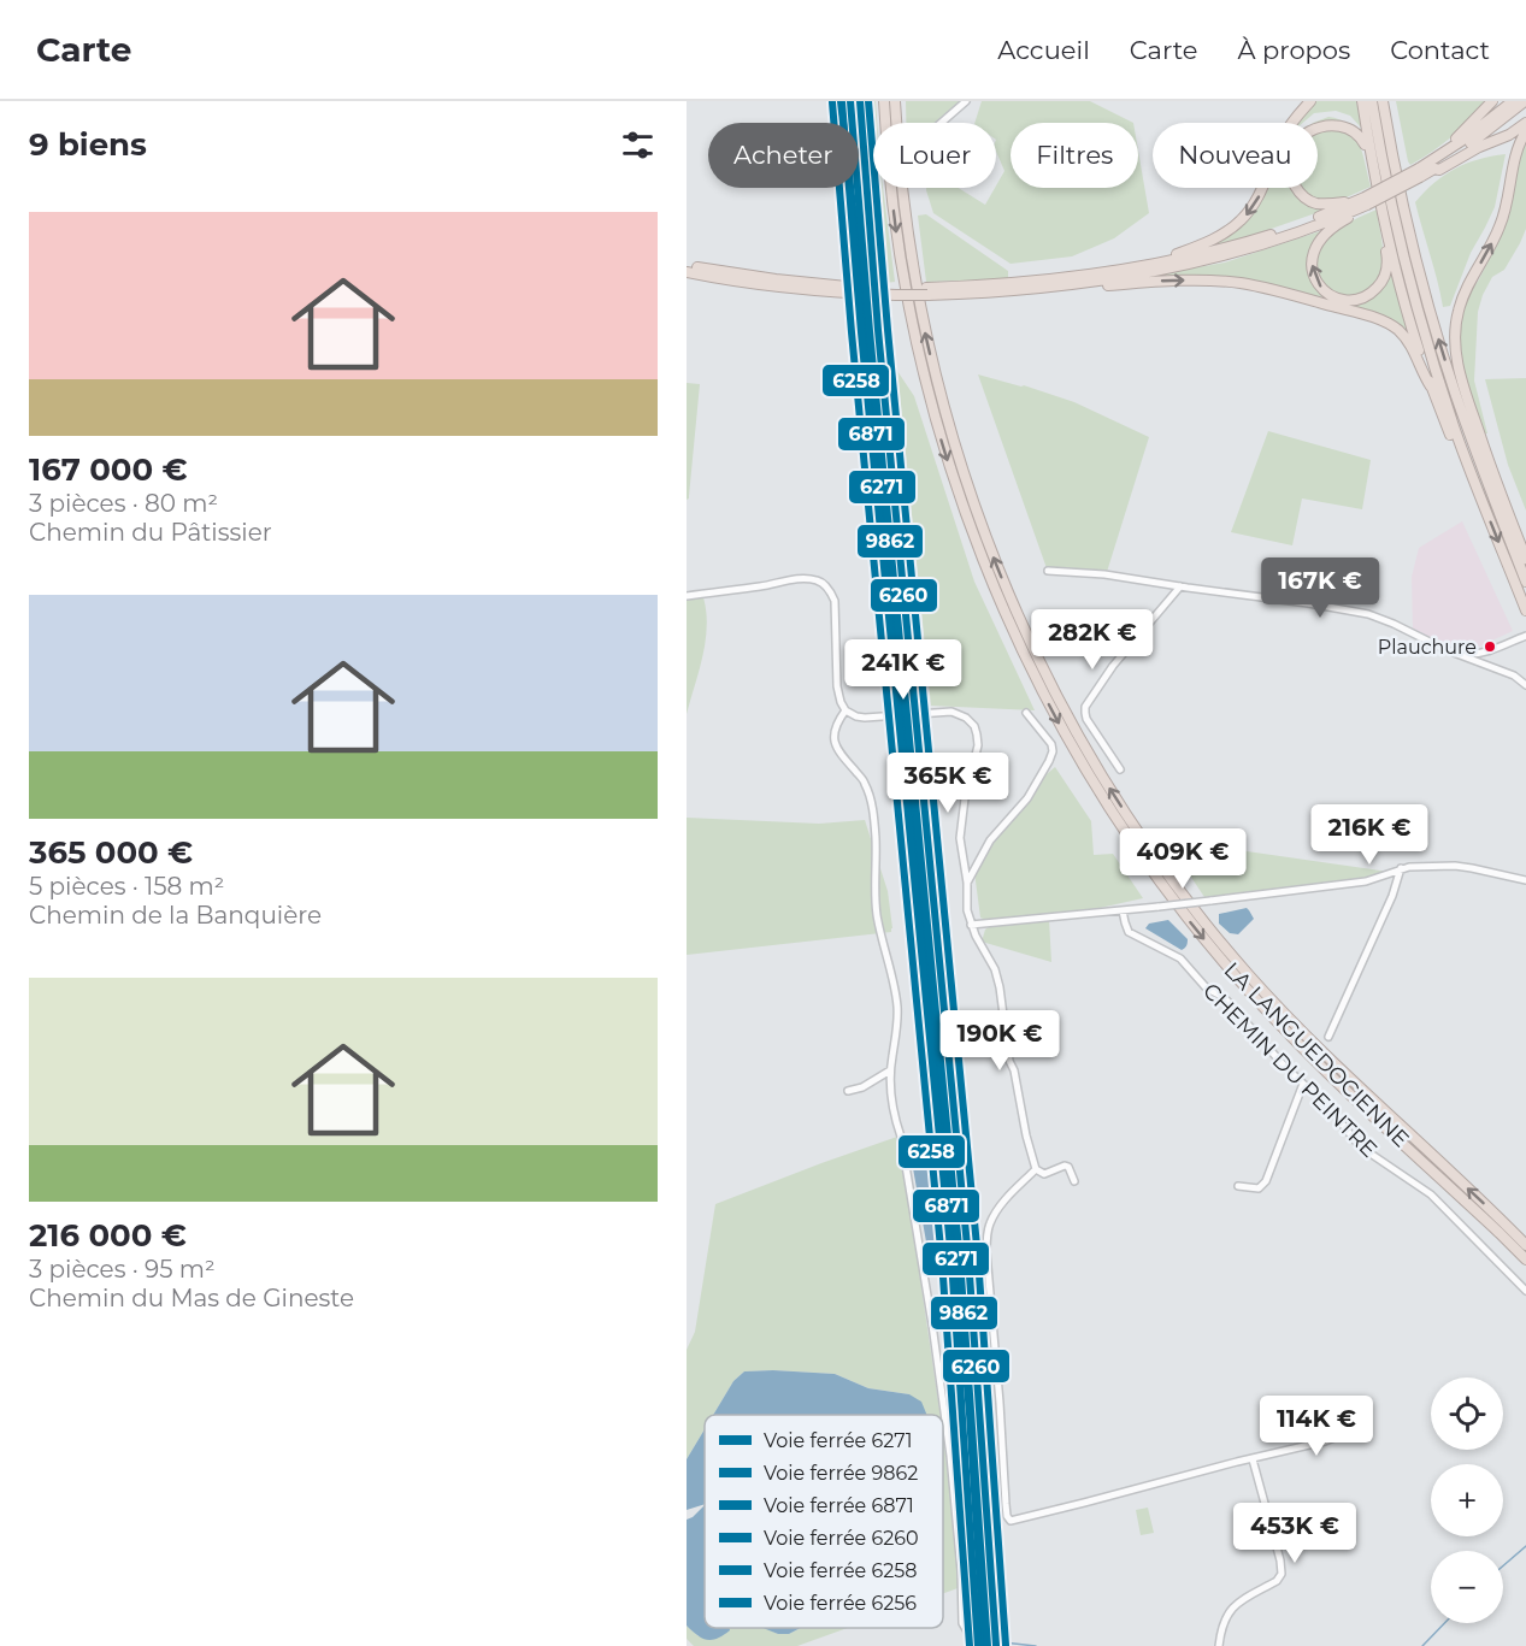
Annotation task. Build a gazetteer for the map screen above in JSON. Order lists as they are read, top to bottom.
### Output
{
  "streets": {
    "highway": ["LA LANGUEDOCIENNE"],
    "street": ["CHEMIN DU PEINTRE"]
  },
  "places": ["Plauchure"],
  "lines": [
    "rail line 6271",
    "rail line 9862",
    "rail line 6260",
    "rail line 6256",
    "rail line 6871",
    "rail line 6258"
  ],
  "legend": [
    "Voie ferrée 6271",
    "Voie ferrée 9862",
    "Voie ferrée 6871",
    "Voie ferrée 6260",
    "Voie ferrée 6258",
    "Voie ferrée 6256"
  ],
  "page": {
    "header": "Carte",
    "nav": [
      "Accueil",
      "Carte",
      "À propos",
      "Contact"
    ],
    "heading": "9 biens",
    "chip": [
      "Acheter",
      "Louer",
      "Filtres",
      "Nouveau"
    ],
    "list": [
      {
        "name": "167 000 €",
        "note": "3 pièces · 80 m² · Chemin du Pâtissier"
      },
      {
        "name": "365 000 €",
        "note": "5 pièces · 158 m² · Chemin de la Banquière"
      },
      {
        "name": "216 000 €",
        "note": "3 pièces · 95 m² · Chemin du Mas de Gineste"
      }
    ],
    "price": [
      "167K €",
      "282K €",
      "241K €",
      "365K €",
      "216K €",
      "409K €",
      "190K €",
      "114K €",
      "453K €"
    ],
    "map_buttons": ["+", "−"]
  }
}
